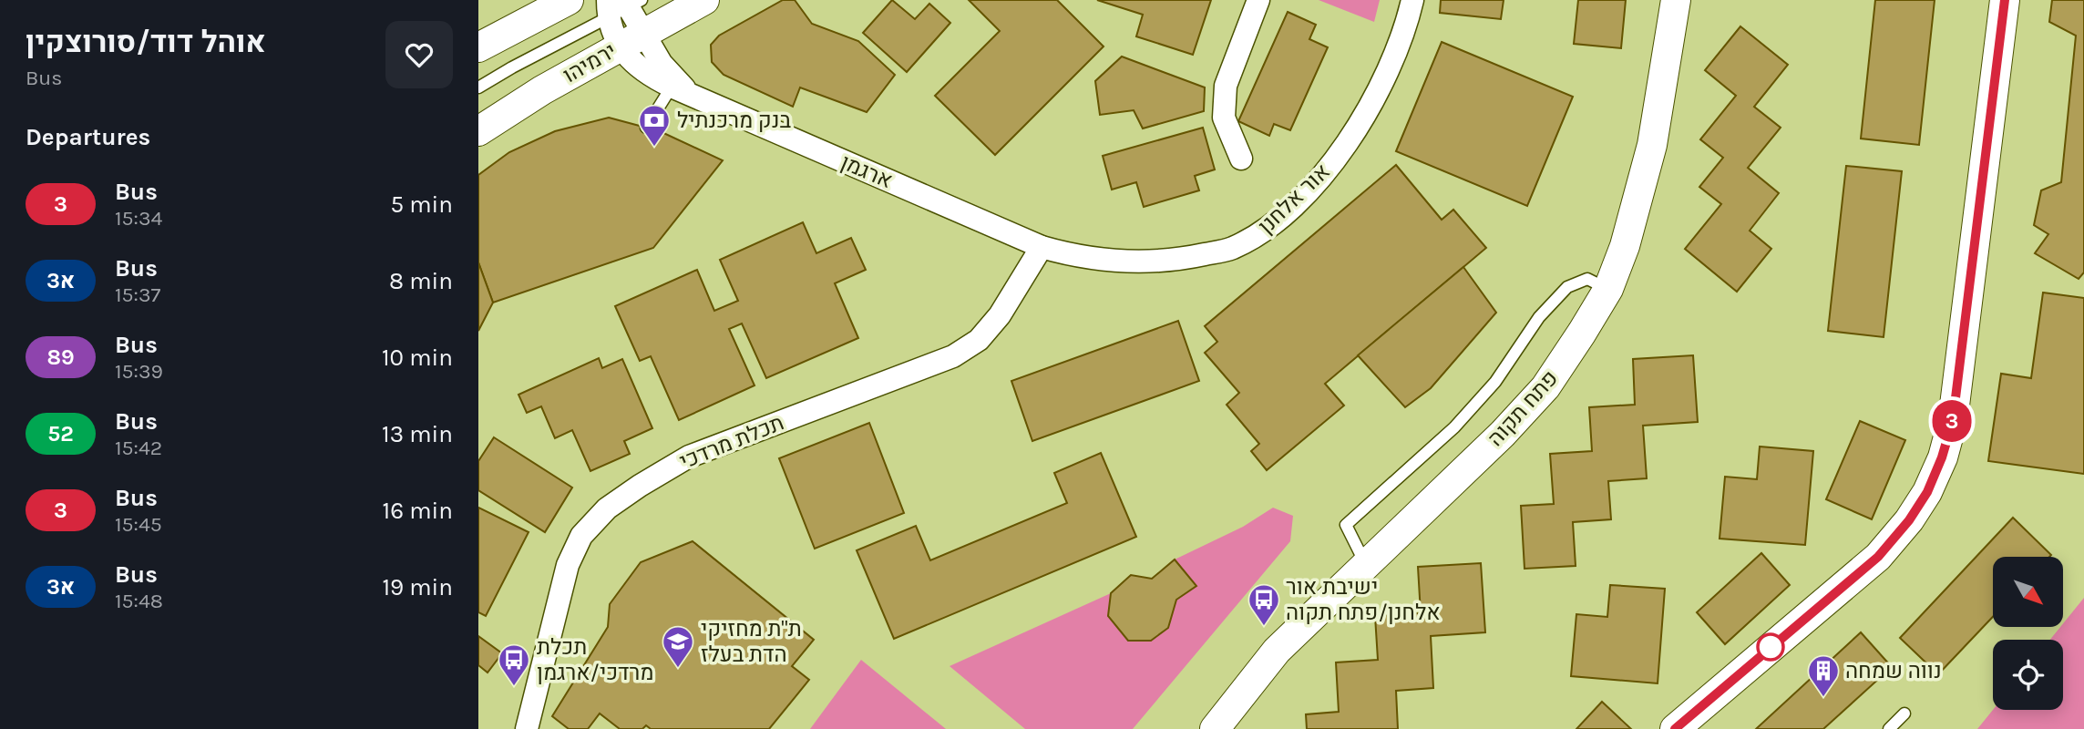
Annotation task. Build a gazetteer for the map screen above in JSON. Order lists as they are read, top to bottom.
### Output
{
  "streets": {
    "street": [
      "ירמיהו",
      "ארגמן",
      "אור אלחנן",
      "פתח תקוה",
      "תכלת מרדכי"
    ]
  },
  "crossings": [
    ["ירמיהו", "ארגמן"],
    ["ארגמן", "אור אלחנן"],
    ["ארגמן", "תכלת מרדכי"],
    ["אור אלחנן", "תכלת מרדכי"]
  ],
  "places": {
    "bank": ["בנק מרכנתיל"],
    "bus stop": ["ישיבת אור אלחנן/פתח תקוה", "תכלת מרדכי/ארגמן"],
    "school or university": ["ת\"ת מחזיקי הדת בעלז"],
    "building": ["נווה שמחה"]
  },
  "lines": ["bus line 3"],
  "north": "bottom right",
  "page": {
    "heading": [
      ["אוהל דוד/סורוצקין", "Bus"],
      "Departures"
    ],
    "on_map": "3",
    "list": [
      {
        "mark": "3",
        "name": "Bus",
        "note": "15:34",
        "value": "5 min"
      },
      {
        "mark": "3א",
        "name": "Bus",
        "note": "15:37",
        "value": "8 min"
      },
      {
        "mark": "89",
        "name": "Bus",
        "note": "15:39",
        "value": "10 min"
      },
      {
        "mark": "52",
        "name": "Bus",
        "note": "15:42",
        "value": "13 min"
      },
      {
        "mark": "3",
        "name": "Bus",
        "note": "15:45",
        "value": "16 min"
      },
      {
        "mark": "3א",
        "name": "Bus",
        "note": "15:48",
        "value": "19 min"
      }
    ]
  }
}
